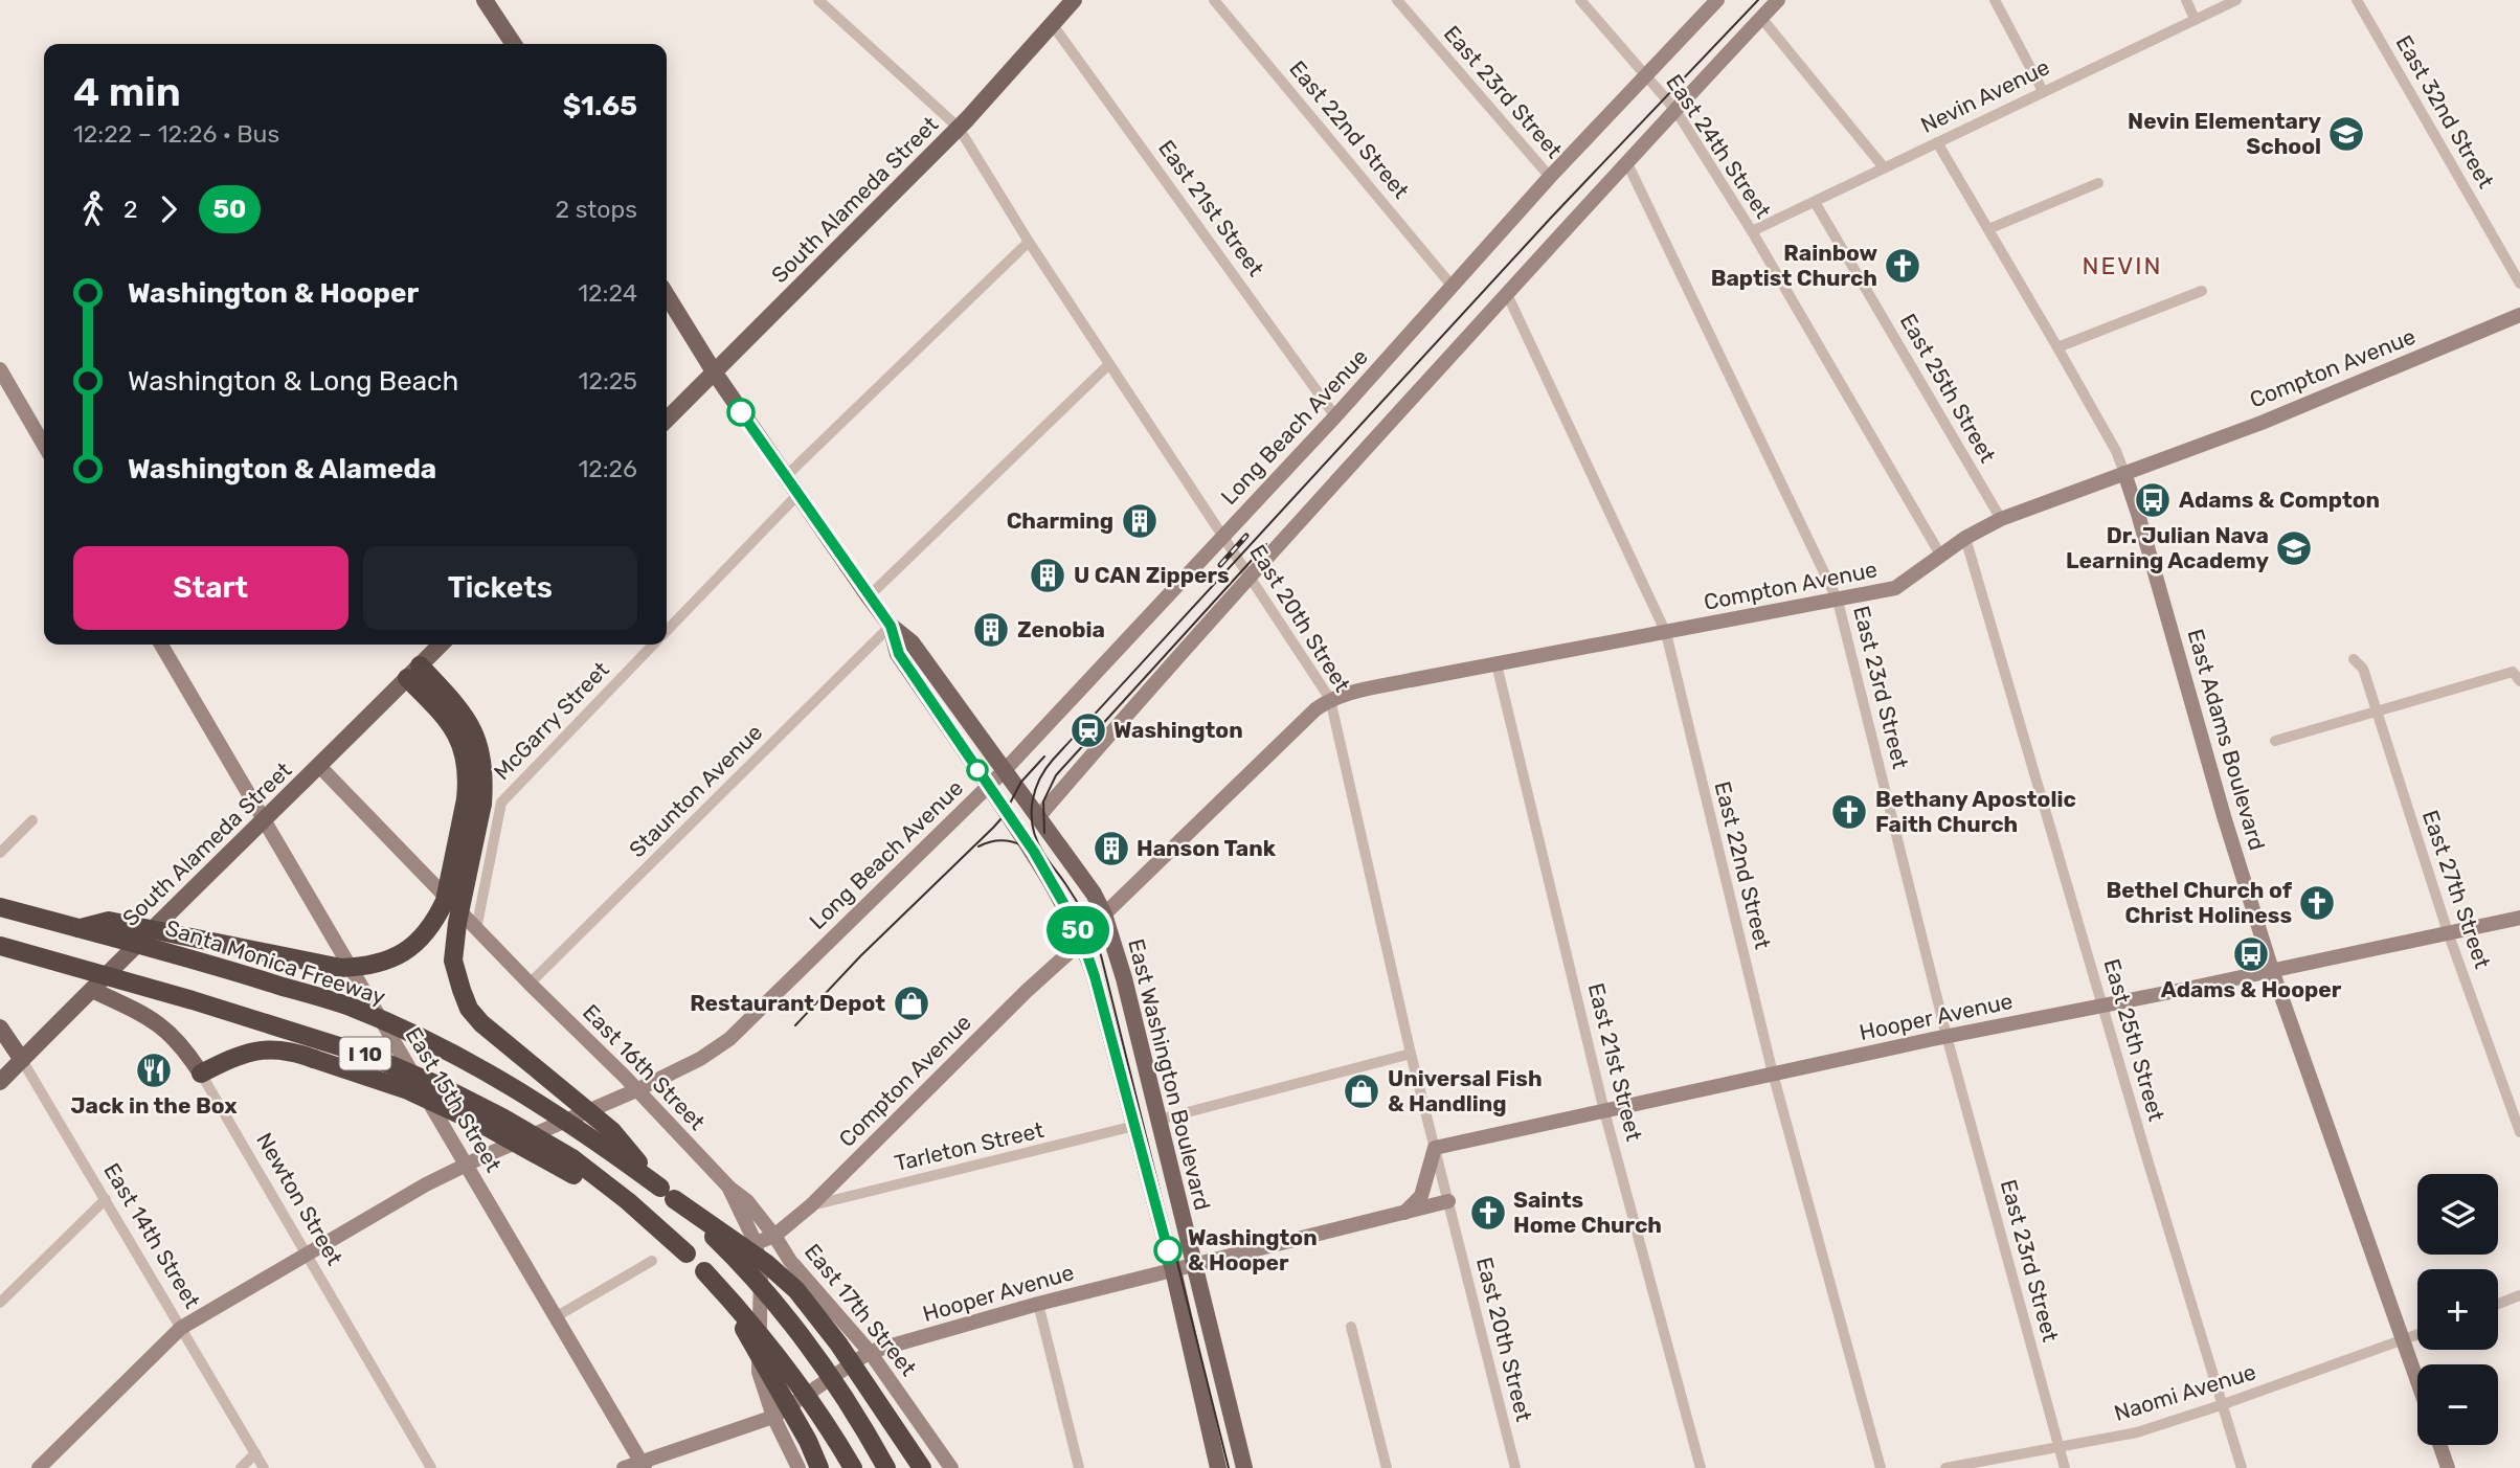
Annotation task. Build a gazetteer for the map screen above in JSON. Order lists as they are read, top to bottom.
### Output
{
  "streets": {
    "highway": ["Santa Monica Freeway", "I 10"],
    "main road": [
      "South Alameda Street",
      "East Washington Boulevard",
      "Newton Street",
      "East 14th Street"
    ],
    "street": [
      "East 23rd Street",
      "Nevin Avenue",
      "East 32nd Street",
      "East 22nd Street",
      "East 24th Street",
      "East 21st Street",
      "Compton Avenue",
      "East 25th Street",
      "Long Beach Avenue",
      "East 20th Street",
      "McGarry Street",
      "East Adams Boulevard",
      "Staunton Avenue",
      "East 27th Street",
      "Hooper Avenue",
      "East 16th Street",
      "East 15th Street",
      "Tarleton Street",
      "East 17th Street",
      "Naomi Avenue"
    ]
  },
  "crossings": [
    ["East 23rd Street", "Compton Avenue"],
    ["East 23rd Street", "Long Beach Avenue"],
    ["East 23rd Street", "Hooper Avenue"],
    ["East 23rd Street", "Naomi Avenue"],
    ["Nevin Avenue", "East 24th Street"],
    ["Nevin Avenue", "East 25th Street"],
    ["Nevin Avenue", "East Adams Boulevard"],
    ["East 22nd Street", "Compton Avenue"],
    ["East 22nd Street", "Long Beach Avenue"],
    ["East 22nd Street", "Hooper Avenue"],
    ["East 24th Street", "Compton Avenue"],
    ["East 24th Street", "Long Beach Avenue"],
    ["South Alameda Street", "East 21st Street"],
    ["South Alameda Street", "East 20th Street"],
    ["South Alameda Street", "East 16th Street"],
    ["South Alameda Street", "East Washington Boulevard"],
    ["South Alameda Street", "East 15th Street"],
    ["South Alameda Street", "Newton Street"],
    ["South Alameda Street", "East 14th Street"],
    ["East 21st Street", "Compton Avenue"],
    ["East 21st Street", "Long Beach Avenue"],
    ["East 21st Street", "Hooper Avenue"],
    ["Compton Avenue", "East 25th Street"],
    ["Compton Avenue", "East 20th Street"],
    ["Compton Avenue", "East Adams Boulevard"],
    ["Compton Avenue", "East 16th Street"],
    ["Compton Avenue", "East Washington Boulevard"],
    ["Compton Avenue", "Tarleton Street"],
    ["Compton Avenue", "East 17th Street"],
    ["East 25th Street", "Hooper Avenue"],
    ["East 25th Street", "Naomi Avenue"],
    ["Long Beach Avenue", "East 20th Street"],
    ["Long Beach Avenue", "East 16th Street"],
    ["Long Beach Avenue", "East Washington Boulevard"],
    ["Long Beach Avenue", "East 15th Street"],
    ["Long Beach Avenue", "Newton Street"],
    ["Long Beach Avenue", "East 14th Street"],
    ["East 20th Street", "Hooper Avenue"],
    ["McGarry Street", "East 16th Street"],
    ["McGarry Street", "East Washington Boulevard"],
    ["East Adams Boulevard", "Hooper Avenue"],
    ["East Adams Boulevard", "Naomi Avenue"],
    ["Staunton Avenue", "East 16th Street"],
    ["Staunton Avenue", "East Washington Boulevard"],
    ["East 27th Street", "Hooper Avenue"],
    ["Hooper Avenue", "East 16th Street"],
    ["Hooper Avenue", "East Washington Boulevard"],
    ["Hooper Avenue", "East 15th Street"],
    ["Hooper Avenue", "East 17th Street"],
    ["East 16th Street", "East 17th Street"],
    ["East Washington Boulevard", "Tarleton Street"]
  ],
  "districts": ["NEVIN"],
  "places": {
    "school or university": ["Nevin Elementary School", "Dr. Julian Nava Learning Academy"],
    "church": [
      "Rainbow Baptist Church",
      "Bethany Apostolic Faith Church",
      "Bethel Church of Christ Holiness",
      "Saints Home Church"
    ],
    "bus stop": ["Adams & Compton", "Adams & Hooper"],
    "building": [
      "Charming",
      "U CAN Zippers",
      "Zenobia",
      "Hanson Tank"
    ],
    "station": ["Washington"],
    "shop": ["Restaurant Depot", "Universal Fish & Handling"],
    "restaurant": ["Jack in the Box"],
    "other": ["Washington & Hooper"]
  },
  "lines": ["bus line 50"],
  "page": {
    "on_map": "50",
    "heading": ["4 min", "12:22 – 12:26 · Bus", "$1.65"],
    "legs": ["2", "50", "2 stops"],
    "list": [
      {
        "name": "Washington & Hooper",
        "value": "12:24"
      },
      {
        "name": "Washington & Long Beach",
        "value": "12:25"
      },
      {
        "name": "Washington & Alameda",
        "value": "12:26"
      }
    ],
    "buttons": ["Start", "Tickets"],
    "map_buttons": ["+", "−"]
  }
}
